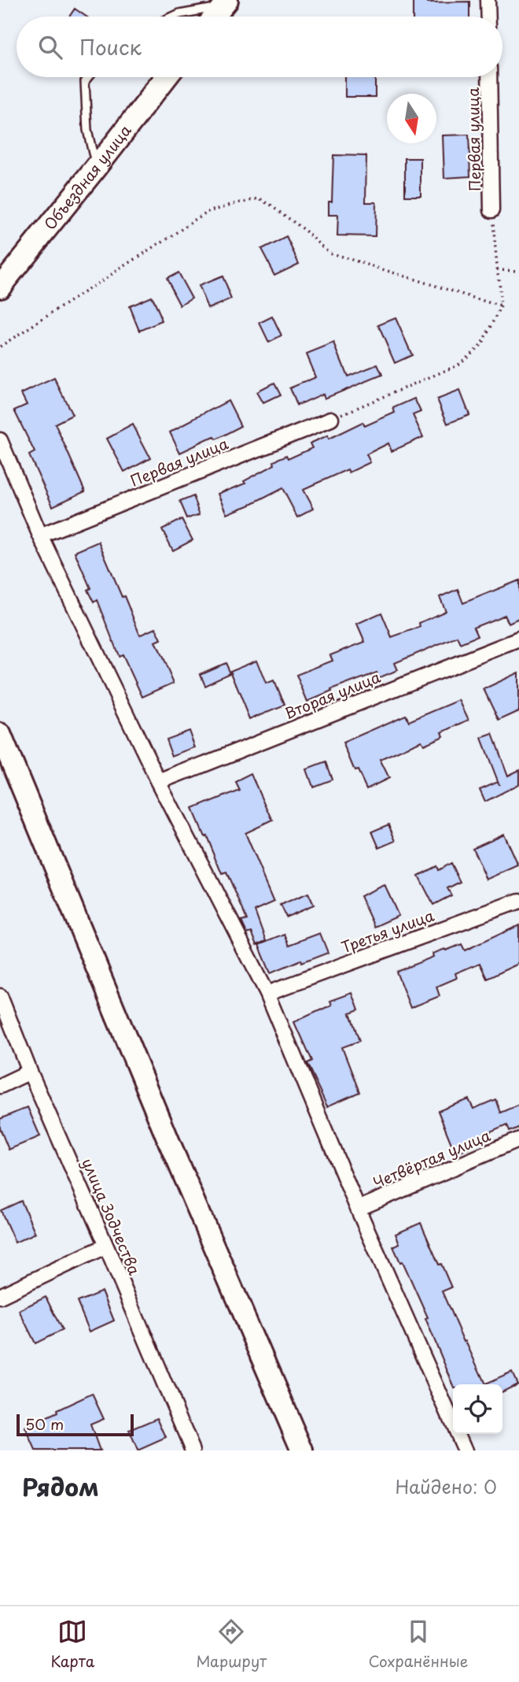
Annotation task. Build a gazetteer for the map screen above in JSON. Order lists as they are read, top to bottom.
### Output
{
  "streets": {
    "main road": ["Объездная улица"],
    "street": [
      "Первая улица",
      "Вторая улица",
      "Третья улица",
      "Четвёртая улица",
      "улица Зодчества"
    ]
  },
  "scale_bar": "50 m",
  "north": "bottom",
  "page": {
    "search": "Поиск",
    "scale": "50 m",
    "heading": ["Рядом", "Найдено: 0"],
    "nav": ["Карта", "Маршрут", "Сохранённые"]
  }
}
